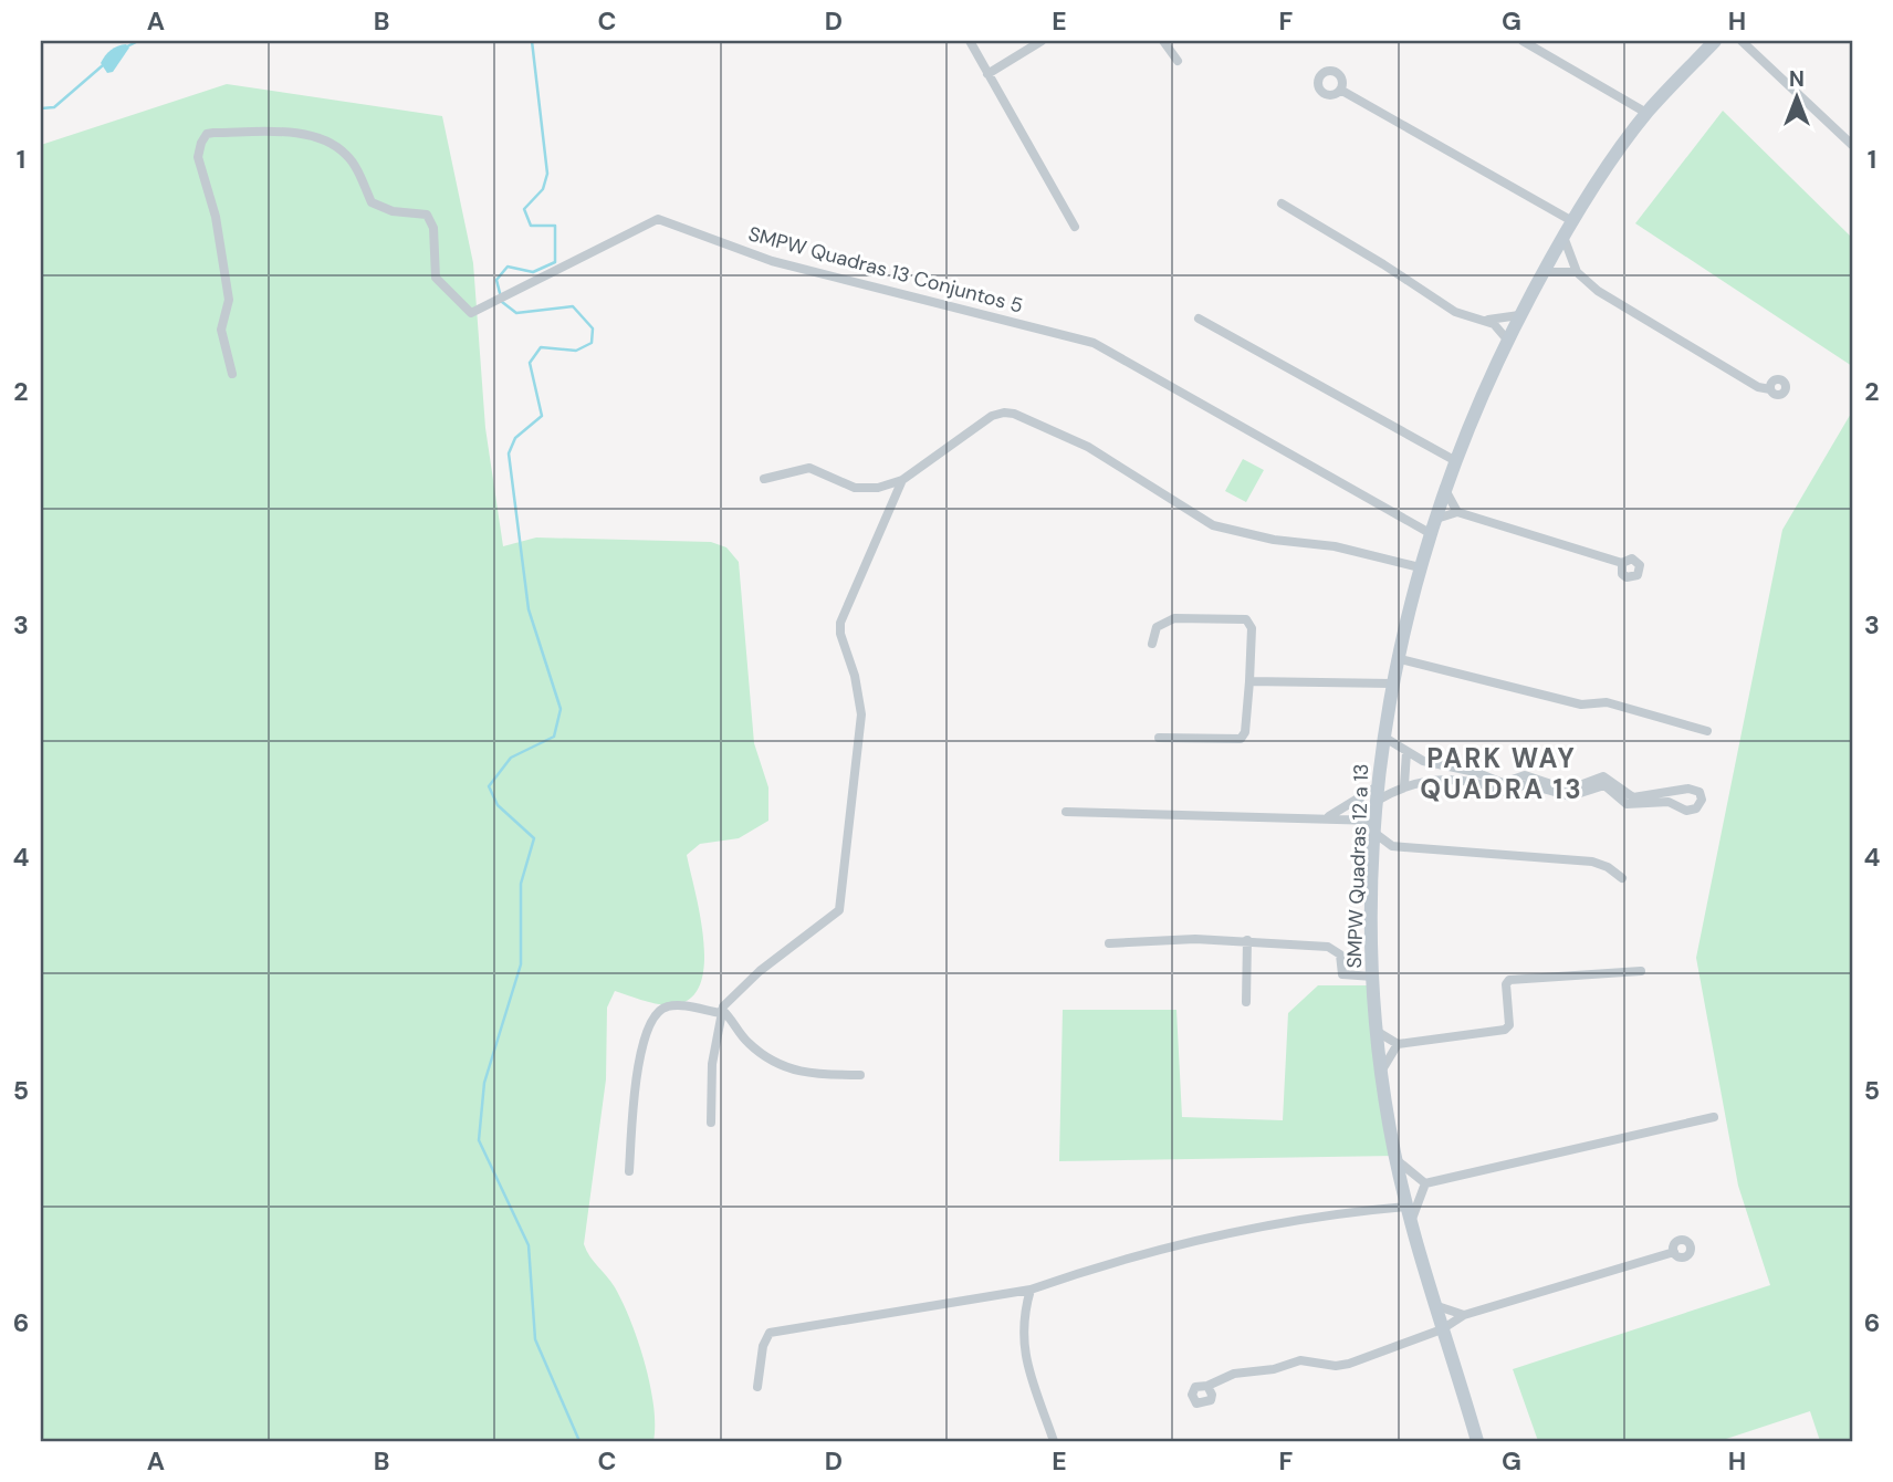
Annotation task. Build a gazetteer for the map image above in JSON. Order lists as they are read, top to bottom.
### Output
{
  "streets": {
    "street": ["SMPW Quadras 13 Conjuntos 5", "SMPW Quadras 12 a 13"]
  },
  "crossings": [
    ["SMPW Quadras 13 Conjuntos 5", "SMPW Quadras 12 a 13"]
  ],
  "districts": ["PARK WAY QUADRA 13"],
  "north": "top",
  "grid": {
    "columns": [
      "A",
      "B",
      "C",
      "D",
      "E",
      "F",
      "G",
      "H"
    ],
    "rows": [
      "1",
      "2",
      "3",
      "4",
      "5",
      "6"
    ]
  }
}
